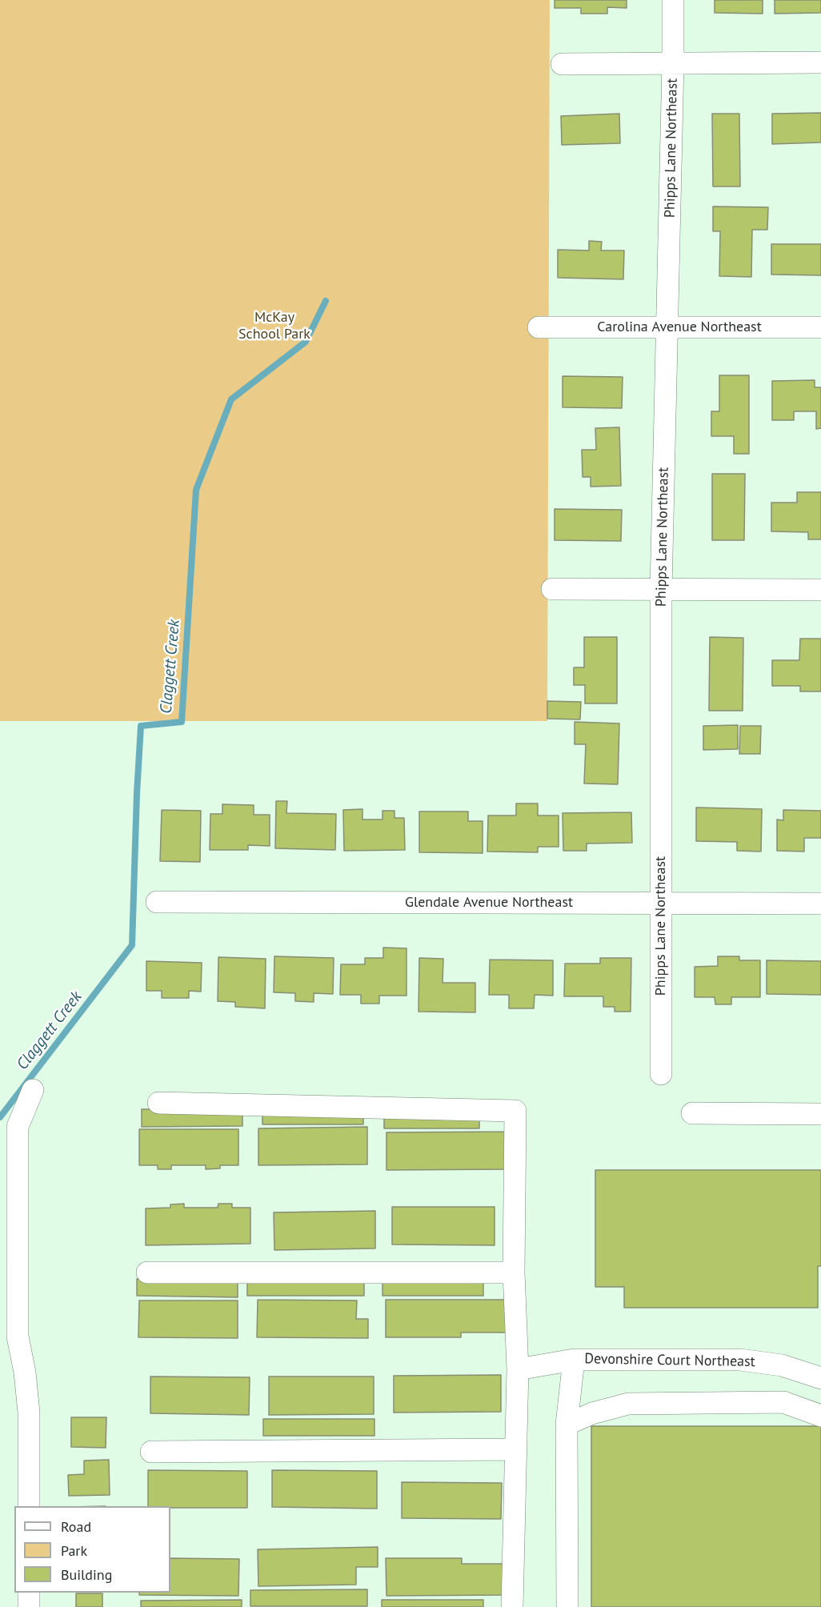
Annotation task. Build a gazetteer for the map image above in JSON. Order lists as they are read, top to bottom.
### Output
{
  "streets": {
    "street": [
      "Phipps Lane Northeast",
      "Carolina Avenue Northeast",
      "Glendale Avenue Northeast",
      "Devonshire Court Northeast"
    ]
  },
  "crossings": [
    ["Phipps Lane Northeast", "Carolina Avenue Northeast"],
    ["Phipps Lane Northeast", "Glendale Avenue Northeast"]
  ],
  "water": ["Claggett Creek"],
  "parks": ["McKay School Park"],
  "legend": ["Road", "Park", "Building"]
}
